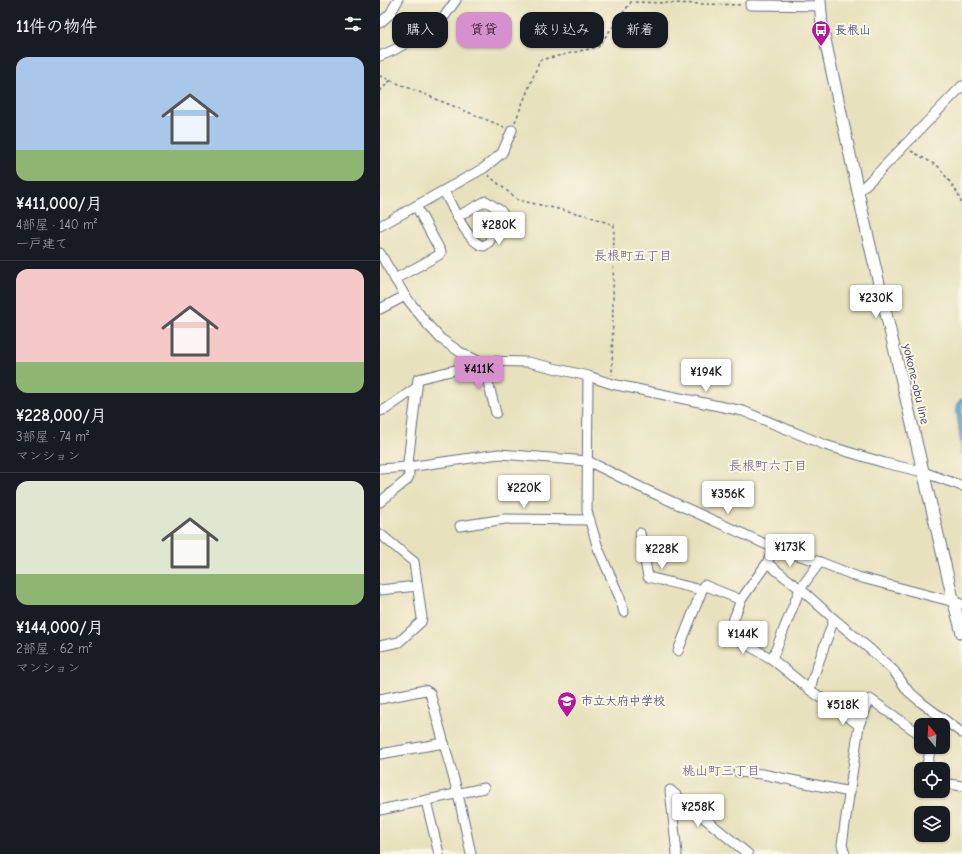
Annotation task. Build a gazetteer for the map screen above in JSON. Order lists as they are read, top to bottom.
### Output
{
  "streets": {
    "main road": ["yokone-obu line"]
  },
  "districts": ["長根町五丁目", "長根町六丁目", "桃山町三丁目"],
  "places": {
    "bus stop": ["長根山"],
    "school or university": ["市立大府中学校"]
  },
  "north": "top",
  "page": {
    "heading": "11件の物件",
    "chip": [
      "購入",
      "賃貸",
      "絞り込み",
      "新着"
    ],
    "list": [
      {
        "name": "¥411,000/月",
        "note": "4部屋 · 140 m² · 一戸建て"
      },
      {
        "name": "¥228,000/月",
        "note": "3部屋 · 74 m² · マンション"
      },
      {
        "name": "¥144,000/月",
        "note": "2部屋 · 62 m² · マンション"
      }
    ],
    "price": [
      "¥280K",
      "¥230K",
      "¥411K",
      "¥194K",
      "¥220K",
      "¥356K",
      "¥173K",
      "¥228K",
      "¥144K",
      "¥518K",
      "¥258K"
    ]
  }
}
